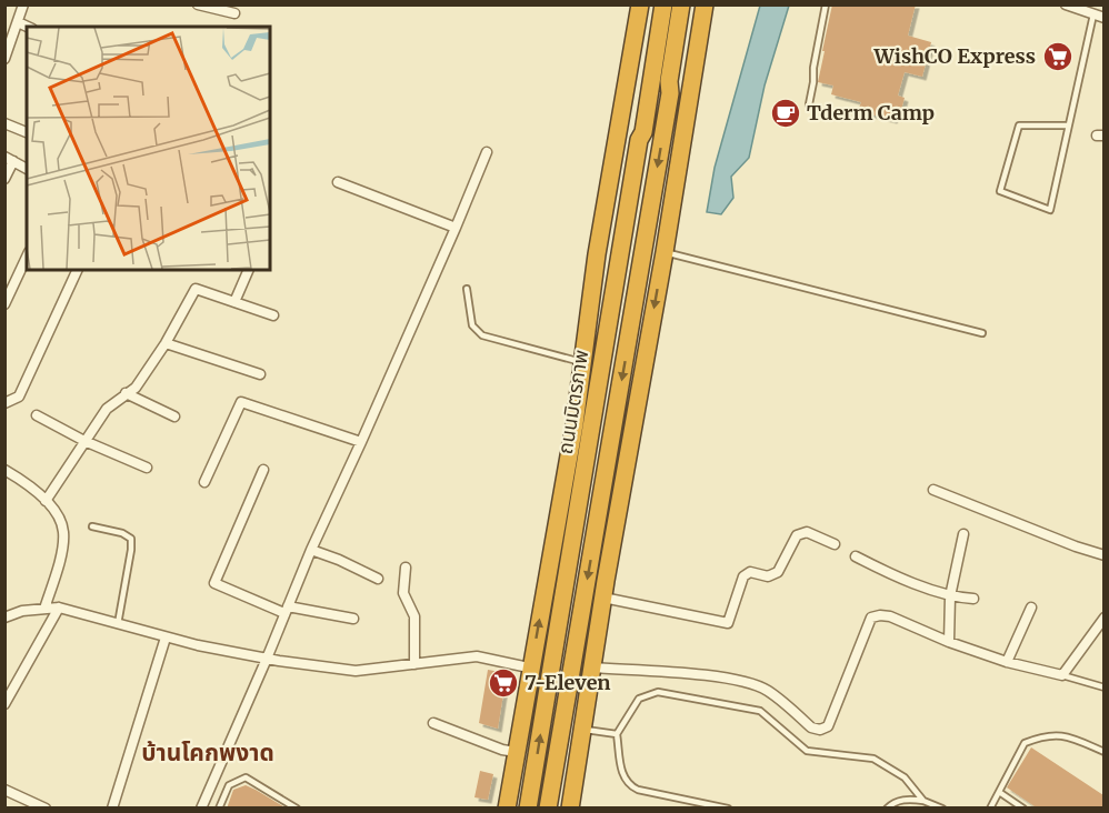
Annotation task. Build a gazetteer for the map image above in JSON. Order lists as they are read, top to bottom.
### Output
{
  "streets": {
    "highway": ["ถนนมิตรภาพ"]
  },
  "districts": ["บ้านโคกพงาด"],
  "places": {
    "supermarket": ["WishCO Express", "7-Eleven"],
    "cafe": ["Tderm Camp"]
  }
}
